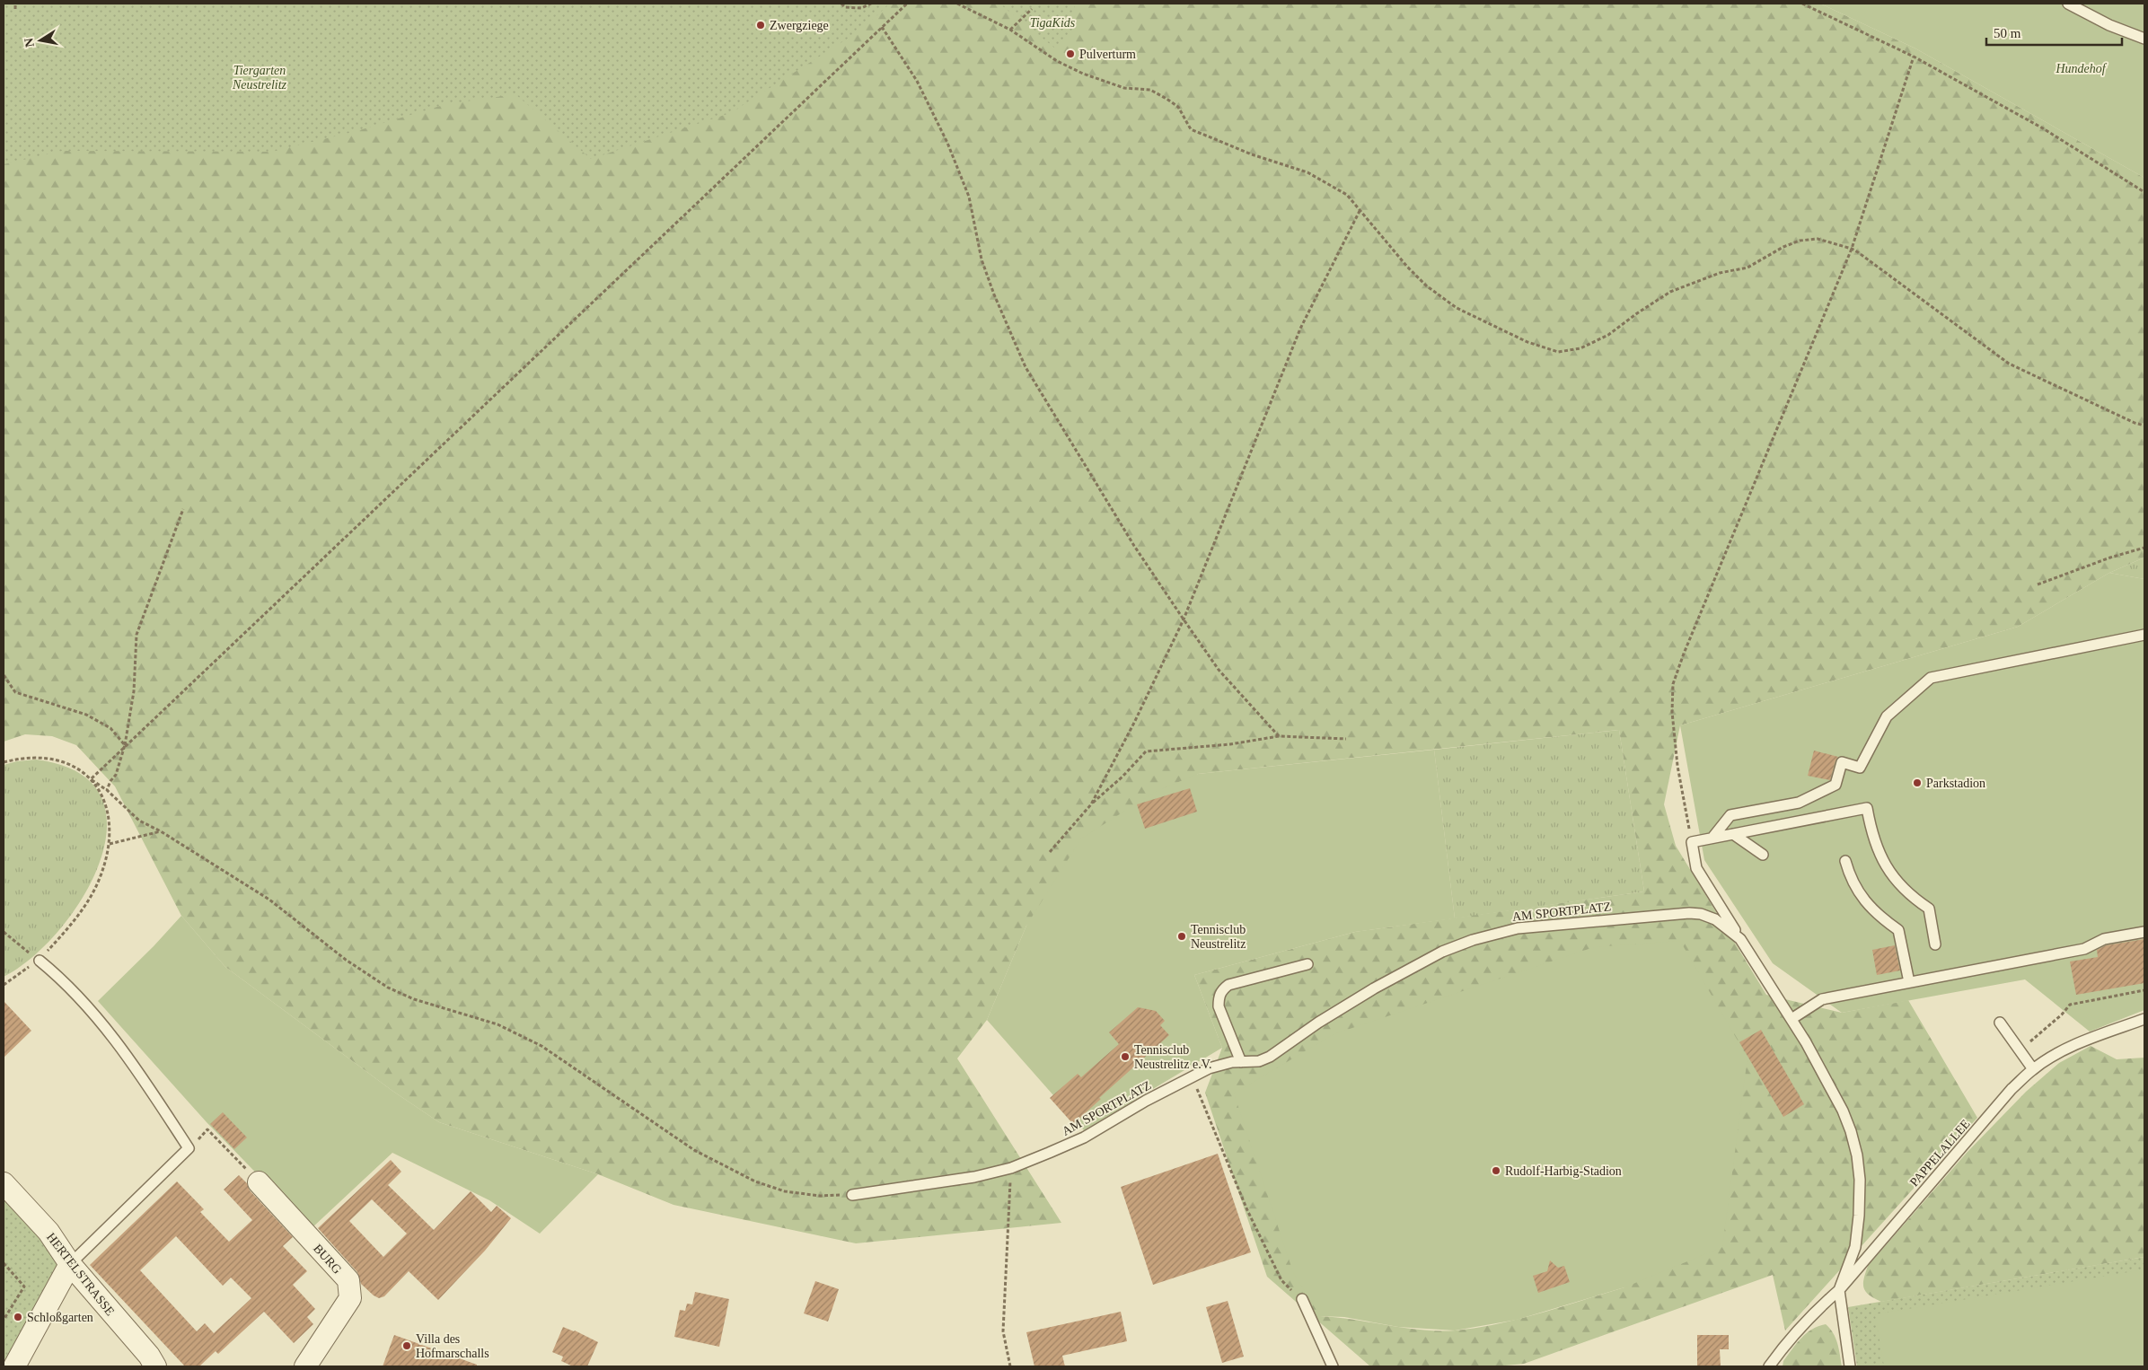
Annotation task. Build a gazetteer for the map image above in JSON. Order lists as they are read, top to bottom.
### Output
{
  "streets": {
    "street": ["BURG", "HERTELSTRASSE"],
    "lane": ["AM SPORTPLATZ", "PAPPELALLEE"]
  },
  "crossings": [
    ["AM SPORTPLATZ", "PAPPELALLEE"]
  ],
  "parks": ["TigaKids", "Hundehof", "Tiergarten Neustrelitz"],
  "places": [
    "Zwergziege",
    "Pulverturm",
    "Parkstadion",
    "Tennisclub Neustrelitz",
    "Tennisclub Neustrelitz e.V.",
    "Rudolf-Harbig-Stadion",
    "Schloßgarten",
    "Villa des Hofmarschalls"
  ],
  "scale_bar": "50 m",
  "north": "left"
}
